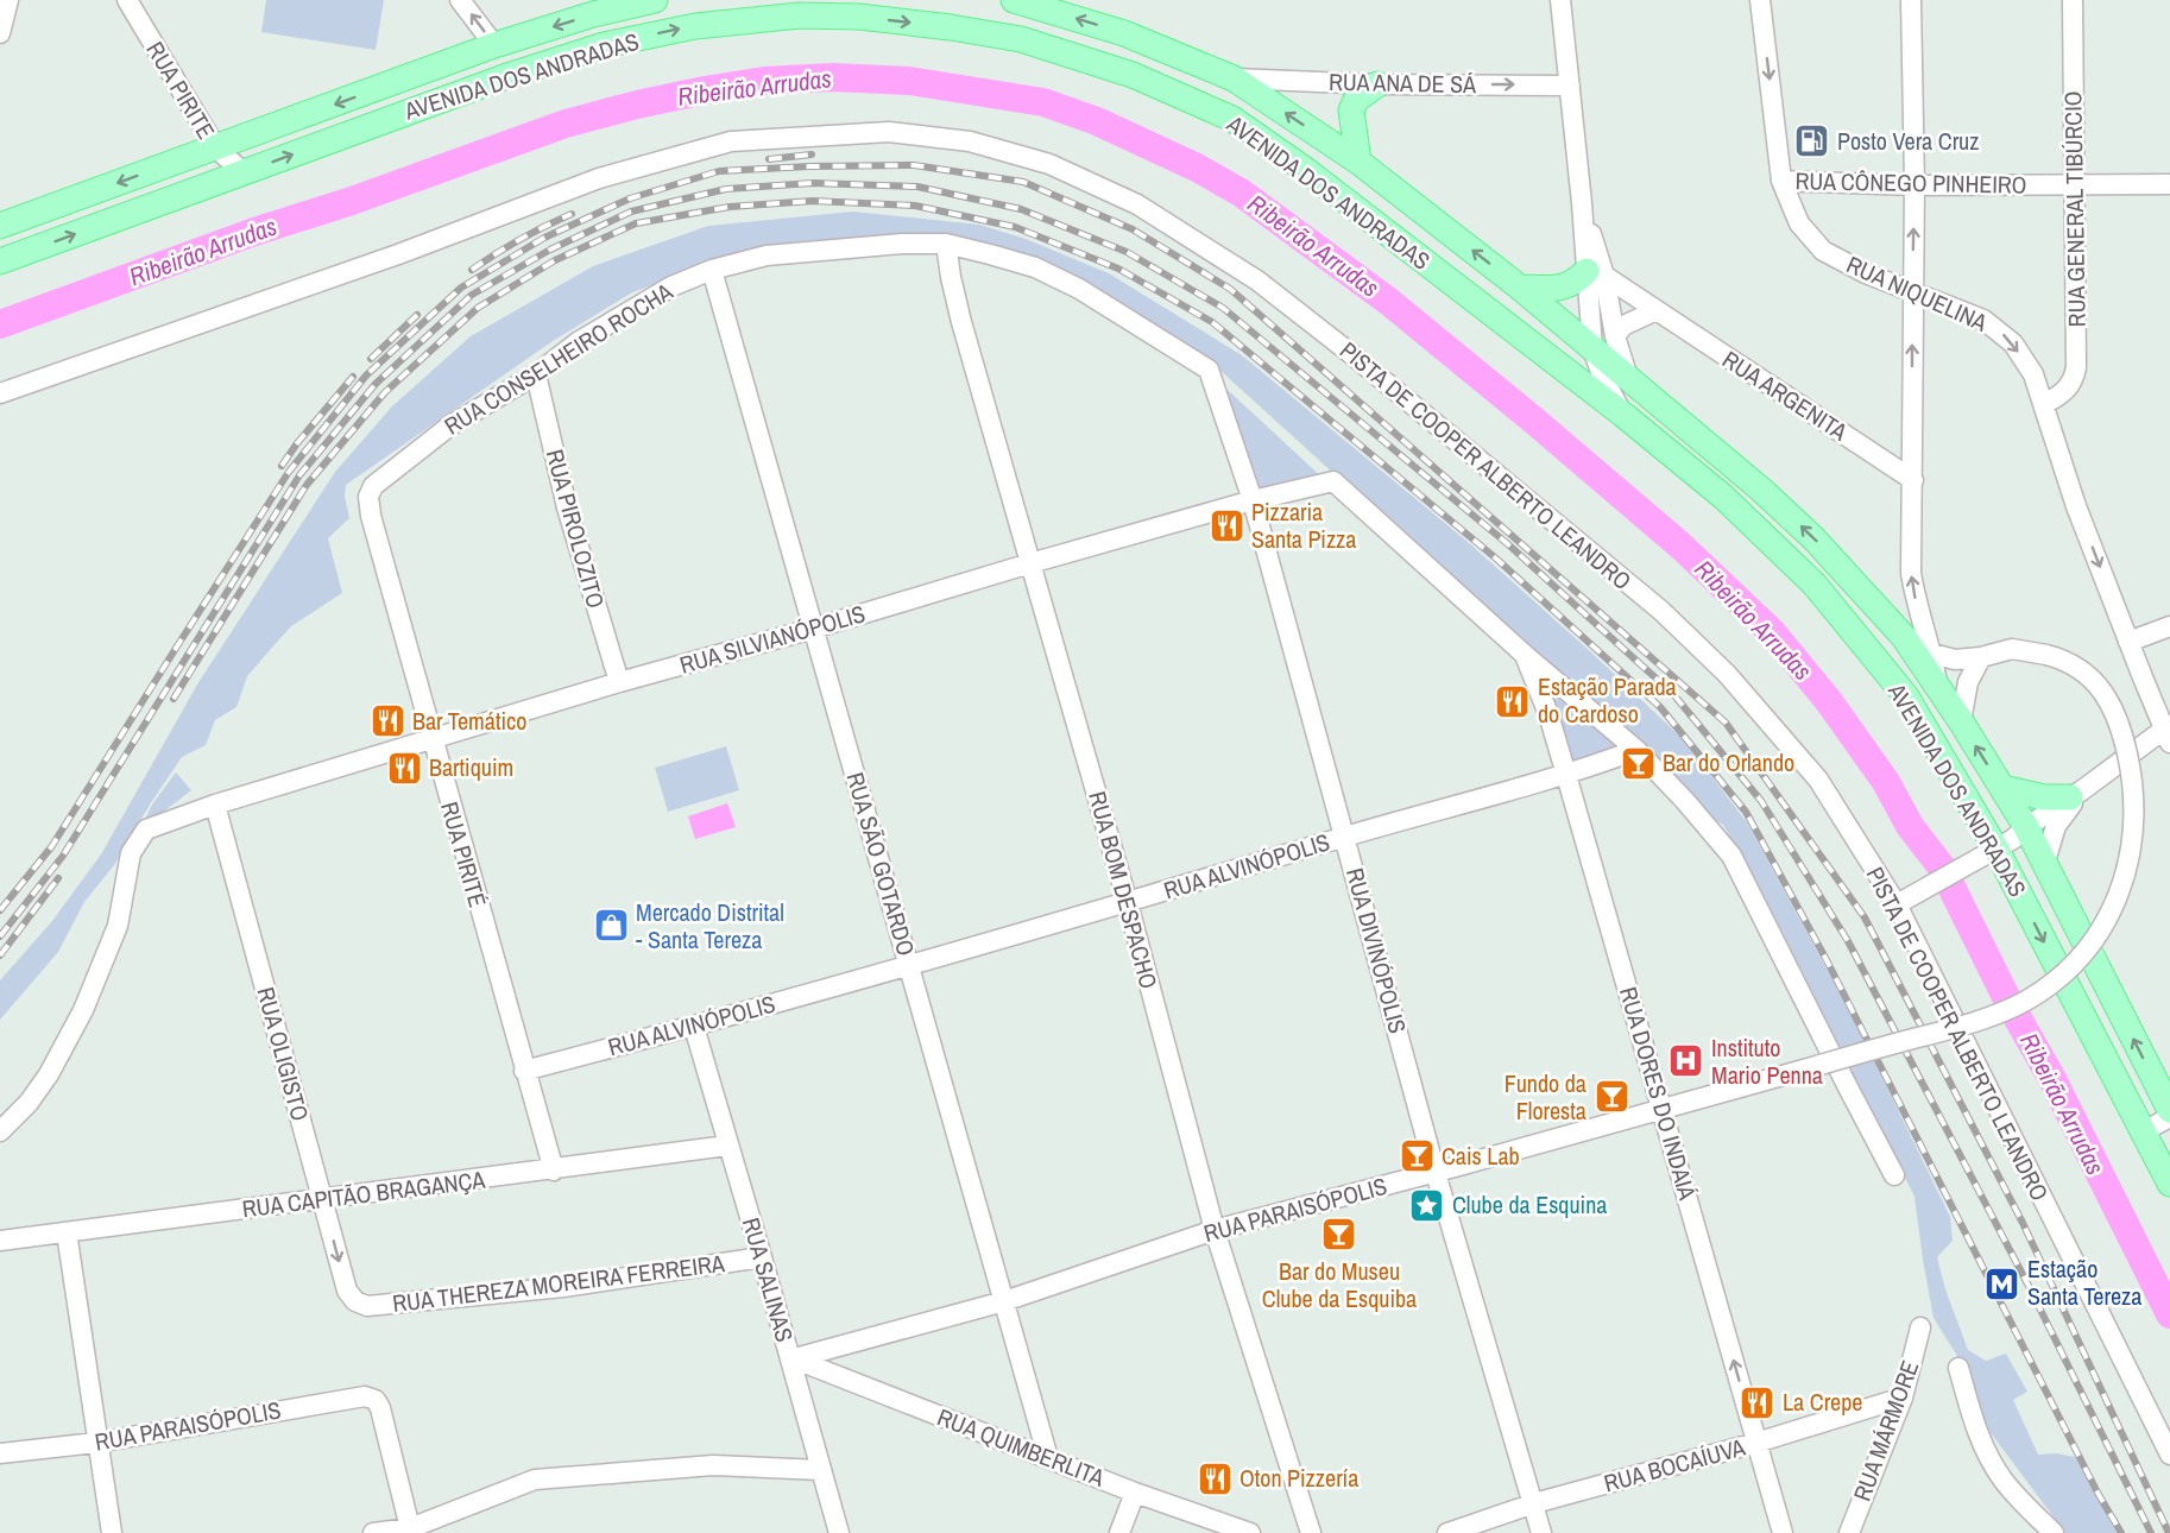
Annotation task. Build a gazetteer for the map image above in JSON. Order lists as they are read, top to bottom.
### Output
{
  "streets": {
    "main road": ["AVENIDA DOS ANDRADAS"],
    "street": [
      "RUA ANA DE SÁ",
      "RUA PIRITE",
      "RUA CÔNEGO PINHEIRO",
      "RUA GENERAL TIBÚRCIO",
      "RUA NIQUELINA",
      "RUA CONSELHEIRO ROCHA",
      "RUA ARGENITA",
      "PISTA DE COOPER ALBERTO LEANDRO",
      "RUA PIROLOZITO",
      "RUA SILVIANÓPOLIS",
      "RUA PIRITÉ",
      "RUA SÃO GOTARDO",
      "RUA ALVINÓPOLIS",
      "RUA BOM DESPACHO",
      "RUA DIVINÓPOLIS",
      "RUA OLIGISTO",
      "RUA DORES DO INDAIÁ",
      "RUA CAPITÃO BRAGANÇA",
      "RUA PARAISÓPOLIS",
      "RUA SALINAS",
      "RUA THEREZA MOREIRA FERREIRA",
      "RUA MÁRMORE",
      "RUA QUIMBERLITA",
      "RUA BOCAÍUVA"
    ]
  },
  "crossings": [
    ["AVENIDA DOS ANDRADAS", "RUA ANA DE SÁ"],
    ["AVENIDA DOS ANDRADAS", "RUA PIRITE"],
    ["RUA CÔNEGO PINHEIRO", "RUA GENERAL TIBÚRCIO"],
    ["RUA CÔNEGO PINHEIRO", "RUA NIQUELINA"],
    ["RUA GENERAL TIBÚRCIO", "RUA NIQUELINA"],
    ["RUA CONSELHEIRO ROCHA", "RUA PIROLOZITO"],
    ["RUA CONSELHEIRO ROCHA", "RUA PIRITÉ"],
    ["RUA CONSELHEIRO ROCHA", "RUA SÃO GOTARDO"],
    ["RUA CONSELHEIRO ROCHA", "RUA BOM DESPACHO"],
    ["RUA CONSELHEIRO ROCHA", "RUA DIVINÓPOLIS"],
    ["RUA PIROLOZITO", "RUA SILVIANÓPOLIS"],
    ["RUA SILVIANÓPOLIS", "RUA PIRITÉ"],
    ["RUA SILVIANÓPOLIS", "RUA SÃO GOTARDO"],
    ["RUA SILVIANÓPOLIS", "RUA BOM DESPACHO"],
    ["RUA SILVIANÓPOLIS", "RUA DIVINÓPOLIS"],
    ["RUA SILVIANÓPOLIS", "RUA OLIGISTO"],
    ["RUA SILVIANÓPOLIS", "RUA DORES DO INDAIÁ"],
    ["RUA PIRITÉ", "RUA ALVINÓPOLIS"],
    ["RUA PIRITÉ", "RUA CAPITÃO BRAGANÇA"],
    ["RUA SÃO GOTARDO", "RUA ALVINÓPOLIS"],
    ["RUA SÃO GOTARDO", "RUA PARAISÓPOLIS"],
    ["RUA SÃO GOTARDO", "RUA QUIMBERLITA"],
    ["RUA ALVINÓPOLIS", "RUA BOM DESPACHO"],
    ["RUA ALVINÓPOLIS", "RUA DIVINÓPOLIS"],
    ["RUA ALVINÓPOLIS", "RUA DORES DO INDAIÁ"],
    ["RUA ALVINÓPOLIS", "RUA SALINAS"],
    ["RUA BOM DESPACHO", "RUA PARAISÓPOLIS"],
    ["RUA DIVINÓPOLIS", "RUA PARAISÓPOLIS"],
    ["RUA DIVINÓPOLIS", "RUA BOCAÍUVA"],
    ["RUA OLIGISTO", "RUA CAPITÃO BRAGANÇA"],
    ["RUA OLIGISTO", "RUA THEREZA MOREIRA FERREIRA"],
    ["RUA DORES DO INDAIÁ", "RUA PARAISÓPOLIS"],
    ["RUA DORES DO INDAIÁ", "RUA BOCAÍUVA"],
    ["RUA CAPITÃO BRAGANÇA", "RUA SALINAS"],
    ["RUA PARAISÓPOLIS", "RUA SALINAS"],
    ["RUA PARAISÓPOLIS", "RUA QUIMBERLITA"],
    ["RUA SALINAS", "RUA THEREZA MOREIRA FERREIRA"],
    ["RUA SALINAS", "RUA QUIMBERLITA"],
    ["RUA MÁRMORE", "RUA BOCAÍUVA"]
  ],
  "one_way": ["RUA ANA DE SÁ", "RUA DORES DO INDAIÁ"],
  "water": ["Ribeirão Arrudas"],
  "places": {
    "fuel station": ["Posto Vera Cruz"],
    "restaurant": [
      "Pizzaria Santa Pizza",
      "Estação Parada do Cardoso",
      "Bar Temático",
      "Bartiquim",
      "La Crepe",
      "Oton Pizzería"
    ],
    "bar": [
      "Bar do Orlando",
      "Fundo da Floresta",
      "Cais Lab",
      "Bar do Museu Clube da Esquiba"
    ],
    "shop": ["Mercado Distrital - Santa Tereza"],
    "hospital": ["Instituto Mario Penna"],
    "place": ["Clube da Esquina"],
    "metro station": ["Estação Santa Tereza"]
  }
}
